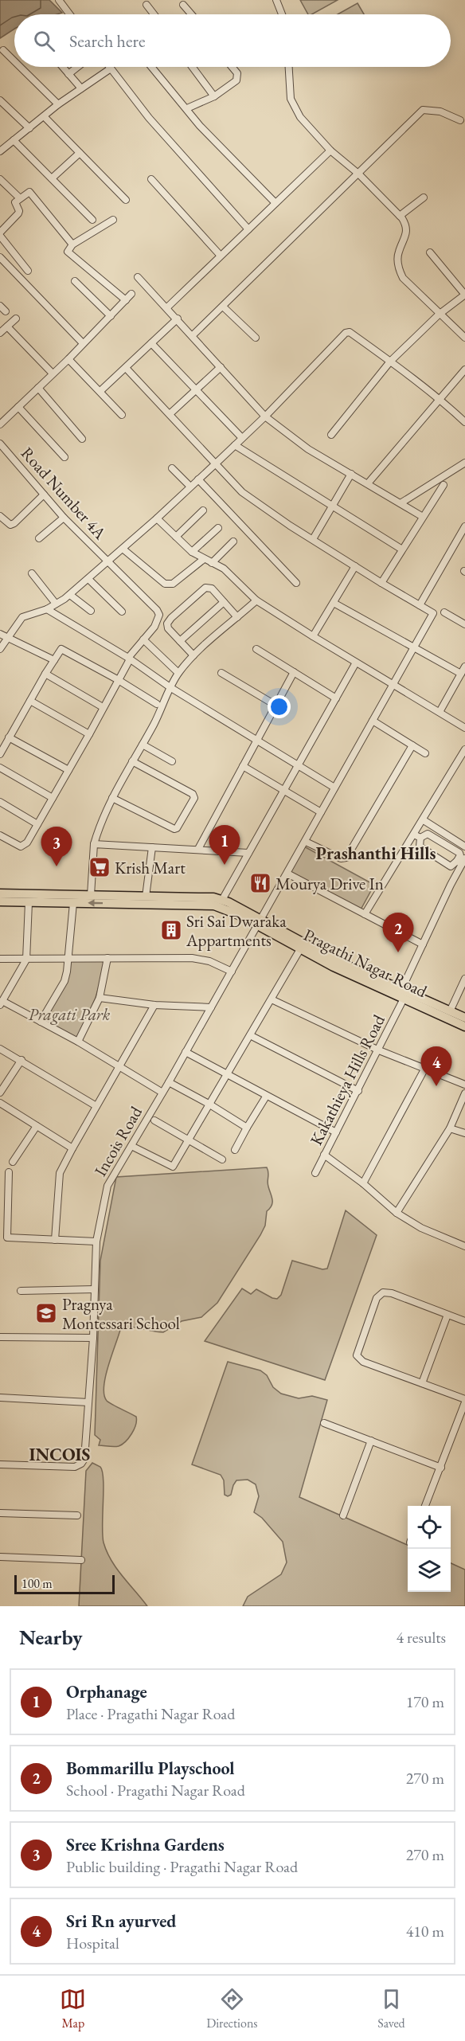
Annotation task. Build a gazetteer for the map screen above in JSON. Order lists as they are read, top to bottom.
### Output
{
  "streets": {
    "main road": ["Pragathi Nagar Road"],
    "street": ["Road Number 4A", "Kakathieya Hills Road", "Incois Road"]
  },
  "crossings": [
    ["Pragathi Nagar Road", "Kakathieya Hills Road"],
    ["Pragathi Nagar Road", "Incois Road"]
  ],
  "districts": ["Prashanthi Hills", "INCOIS"],
  "parks": ["Pragati Park"],
  "places": {
    "supermarket": ["Krish Mart"],
    "restaurant": ["Mourya Drive In"],
    "building": ["Sri Sai Dwaraka Appartments"],
    "school or university": ["Pragnya Montessari School"]
  },
  "scale_bar": "100 m",
  "page": {
    "search": "Search here",
    "pins": [
      "1",
      "3",
      "2",
      "4"
    ],
    "scale": "100 m",
    "heading": ["Nearby", "4 results"],
    "list": [
      {
        "mark": "1",
        "name": "Orphanage",
        "note": "Place · Pragathi Nagar Road",
        "value": "170 m"
      },
      {
        "mark": "2",
        "name": "Bommarillu Playschool",
        "note": "School · Pragathi Nagar Road",
        "value": "270 m"
      },
      {
        "mark": "3",
        "name": "Sree Krishna Gardens",
        "note": "Public building · Pragathi Nagar Road",
        "value": "270 m"
      },
      {
        "mark": "4",
        "name": "Sri Rn ayurved",
        "note": "Hospital",
        "value": "410 m"
      }
    ],
    "nav": ["Map", "Directions", "Saved"]
  }
}
